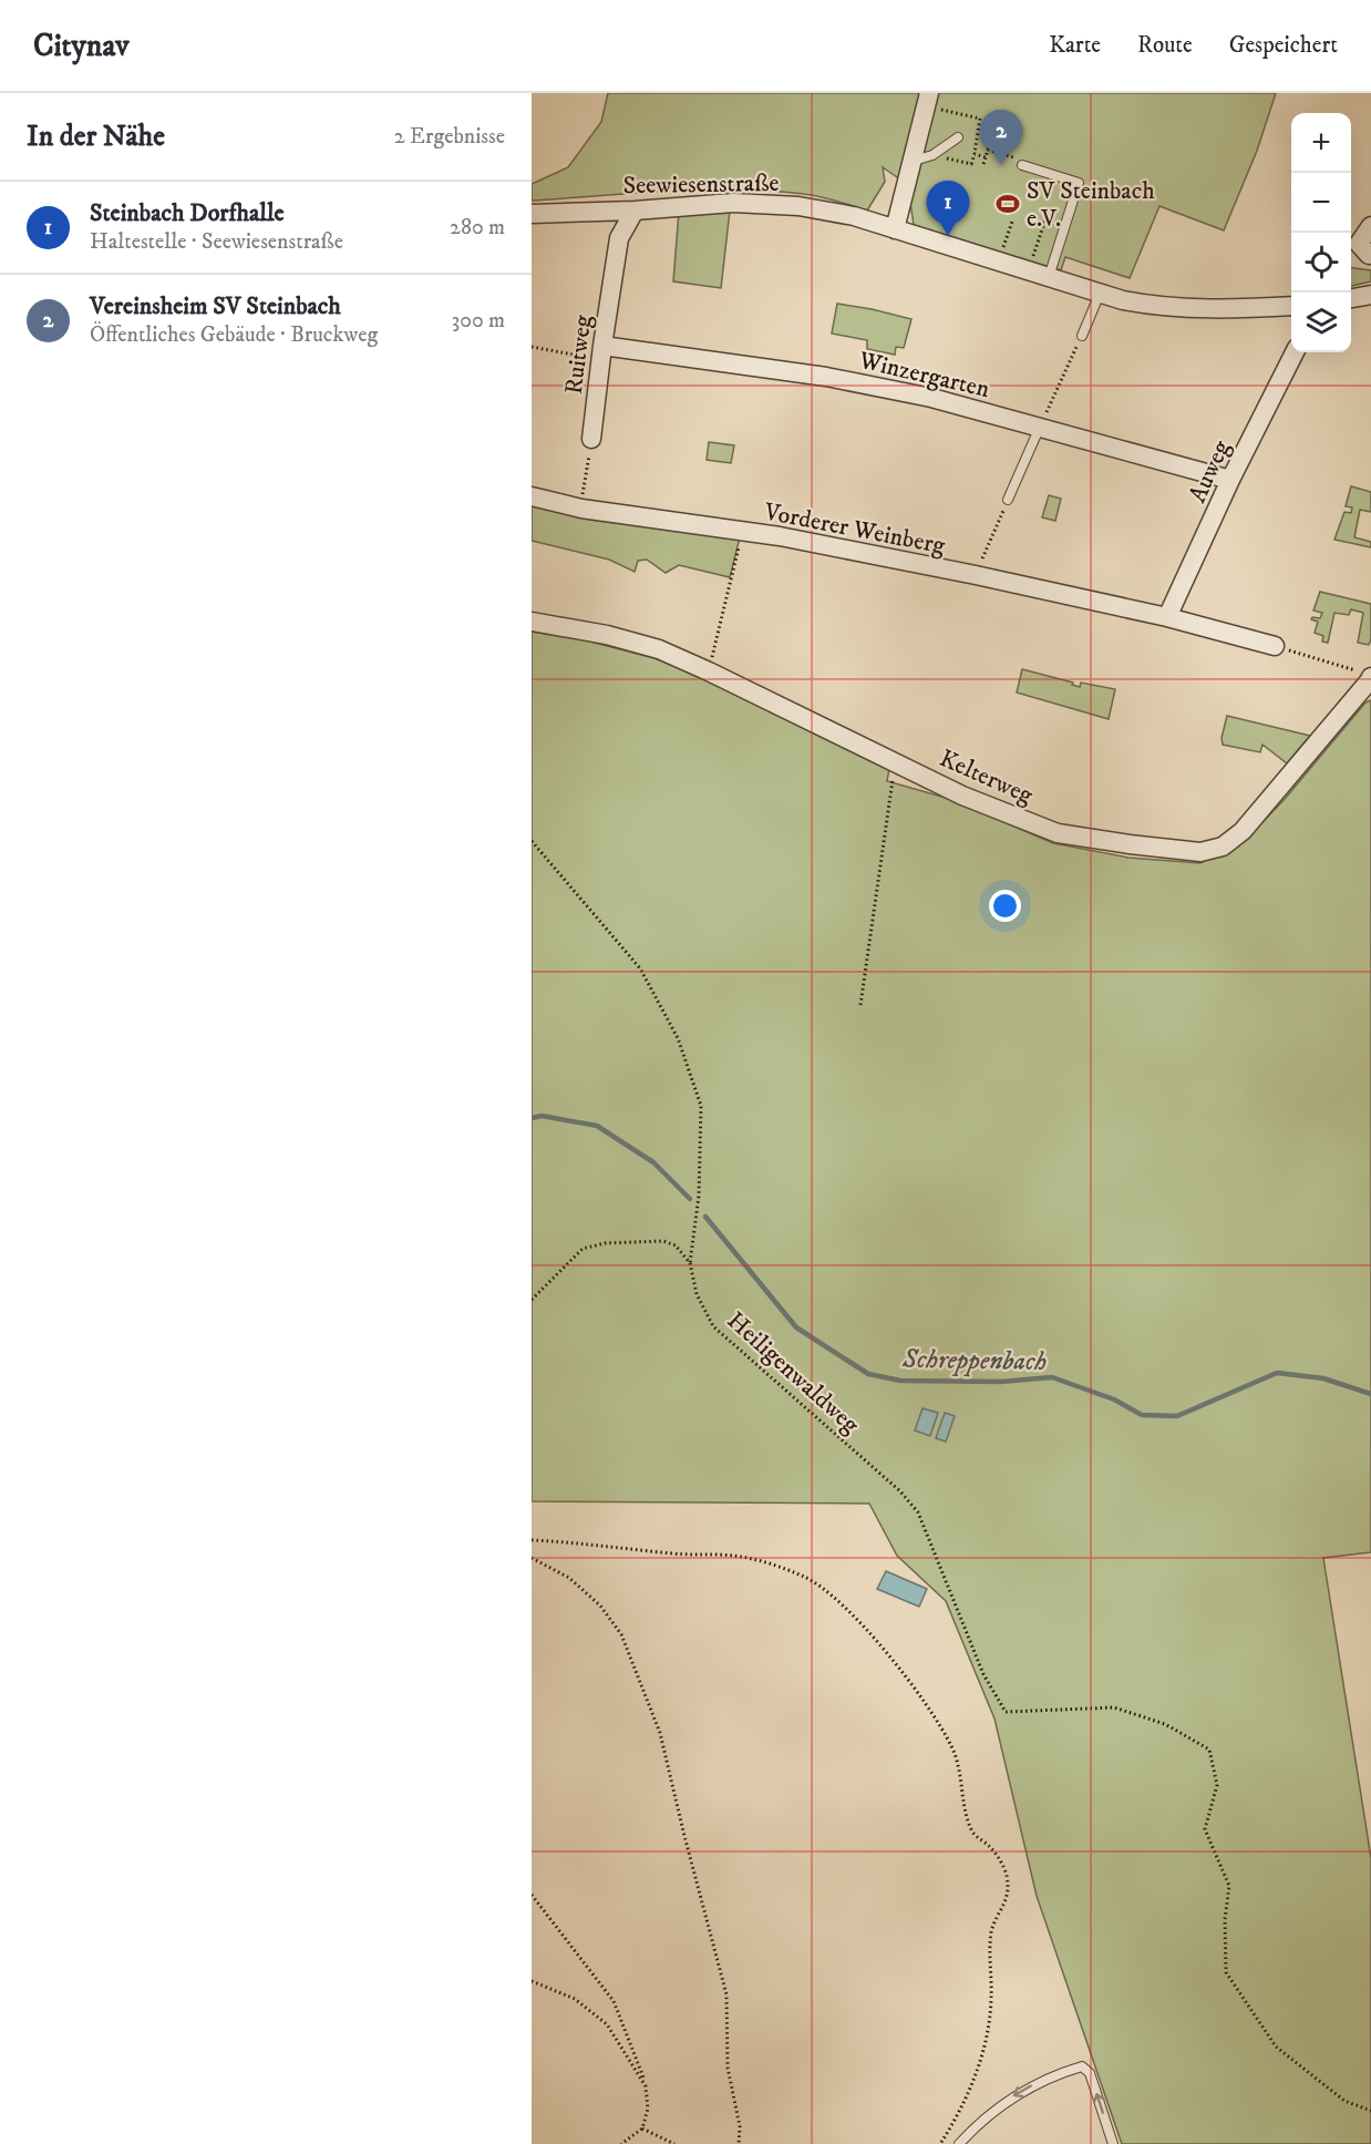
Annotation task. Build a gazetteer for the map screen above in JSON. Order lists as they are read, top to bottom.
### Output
{
  "streets": {
    "street": [
      "Seewiesenstraße",
      "Ruitweg",
      "Winzergarten",
      "Auweg",
      "Vorderer Weinberg",
      "Kelterweg"
    ],
    "path": ["Heiligenwaldweg"]
  },
  "crossings": [
    ["Seewiesenstraße", "Ruitweg"],
    ["Ruitweg", "Winzergarten"],
    ["Winzergarten", "Auweg"],
    ["Auweg", "Vorderer Weinberg"]
  ],
  "water": ["Schreppenbach"],
  "places": {
    "sports": ["SV Steinbach e.V."]
  },
  "page": {
    "header": "Citynav",
    "nav": ["Karte", "Route", "Gespeichert"],
    "heading": ["In der Nähe", "2 Ergebnisse"],
    "pins": ["2", "1"],
    "map_buttons": ["+", "−"],
    "list": [
      {
        "mark": "1",
        "name": "Steinbach Dorfhalle",
        "note": "Haltestelle · Seewiesenstraße",
        "value": "280 m"
      },
      {
        "mark": "2",
        "name": "Vereinsheim SV Steinbach",
        "note": "Öffentliches Gebäude · Bruckweg",
        "value": "300 m"
      }
    ]
  }
}
